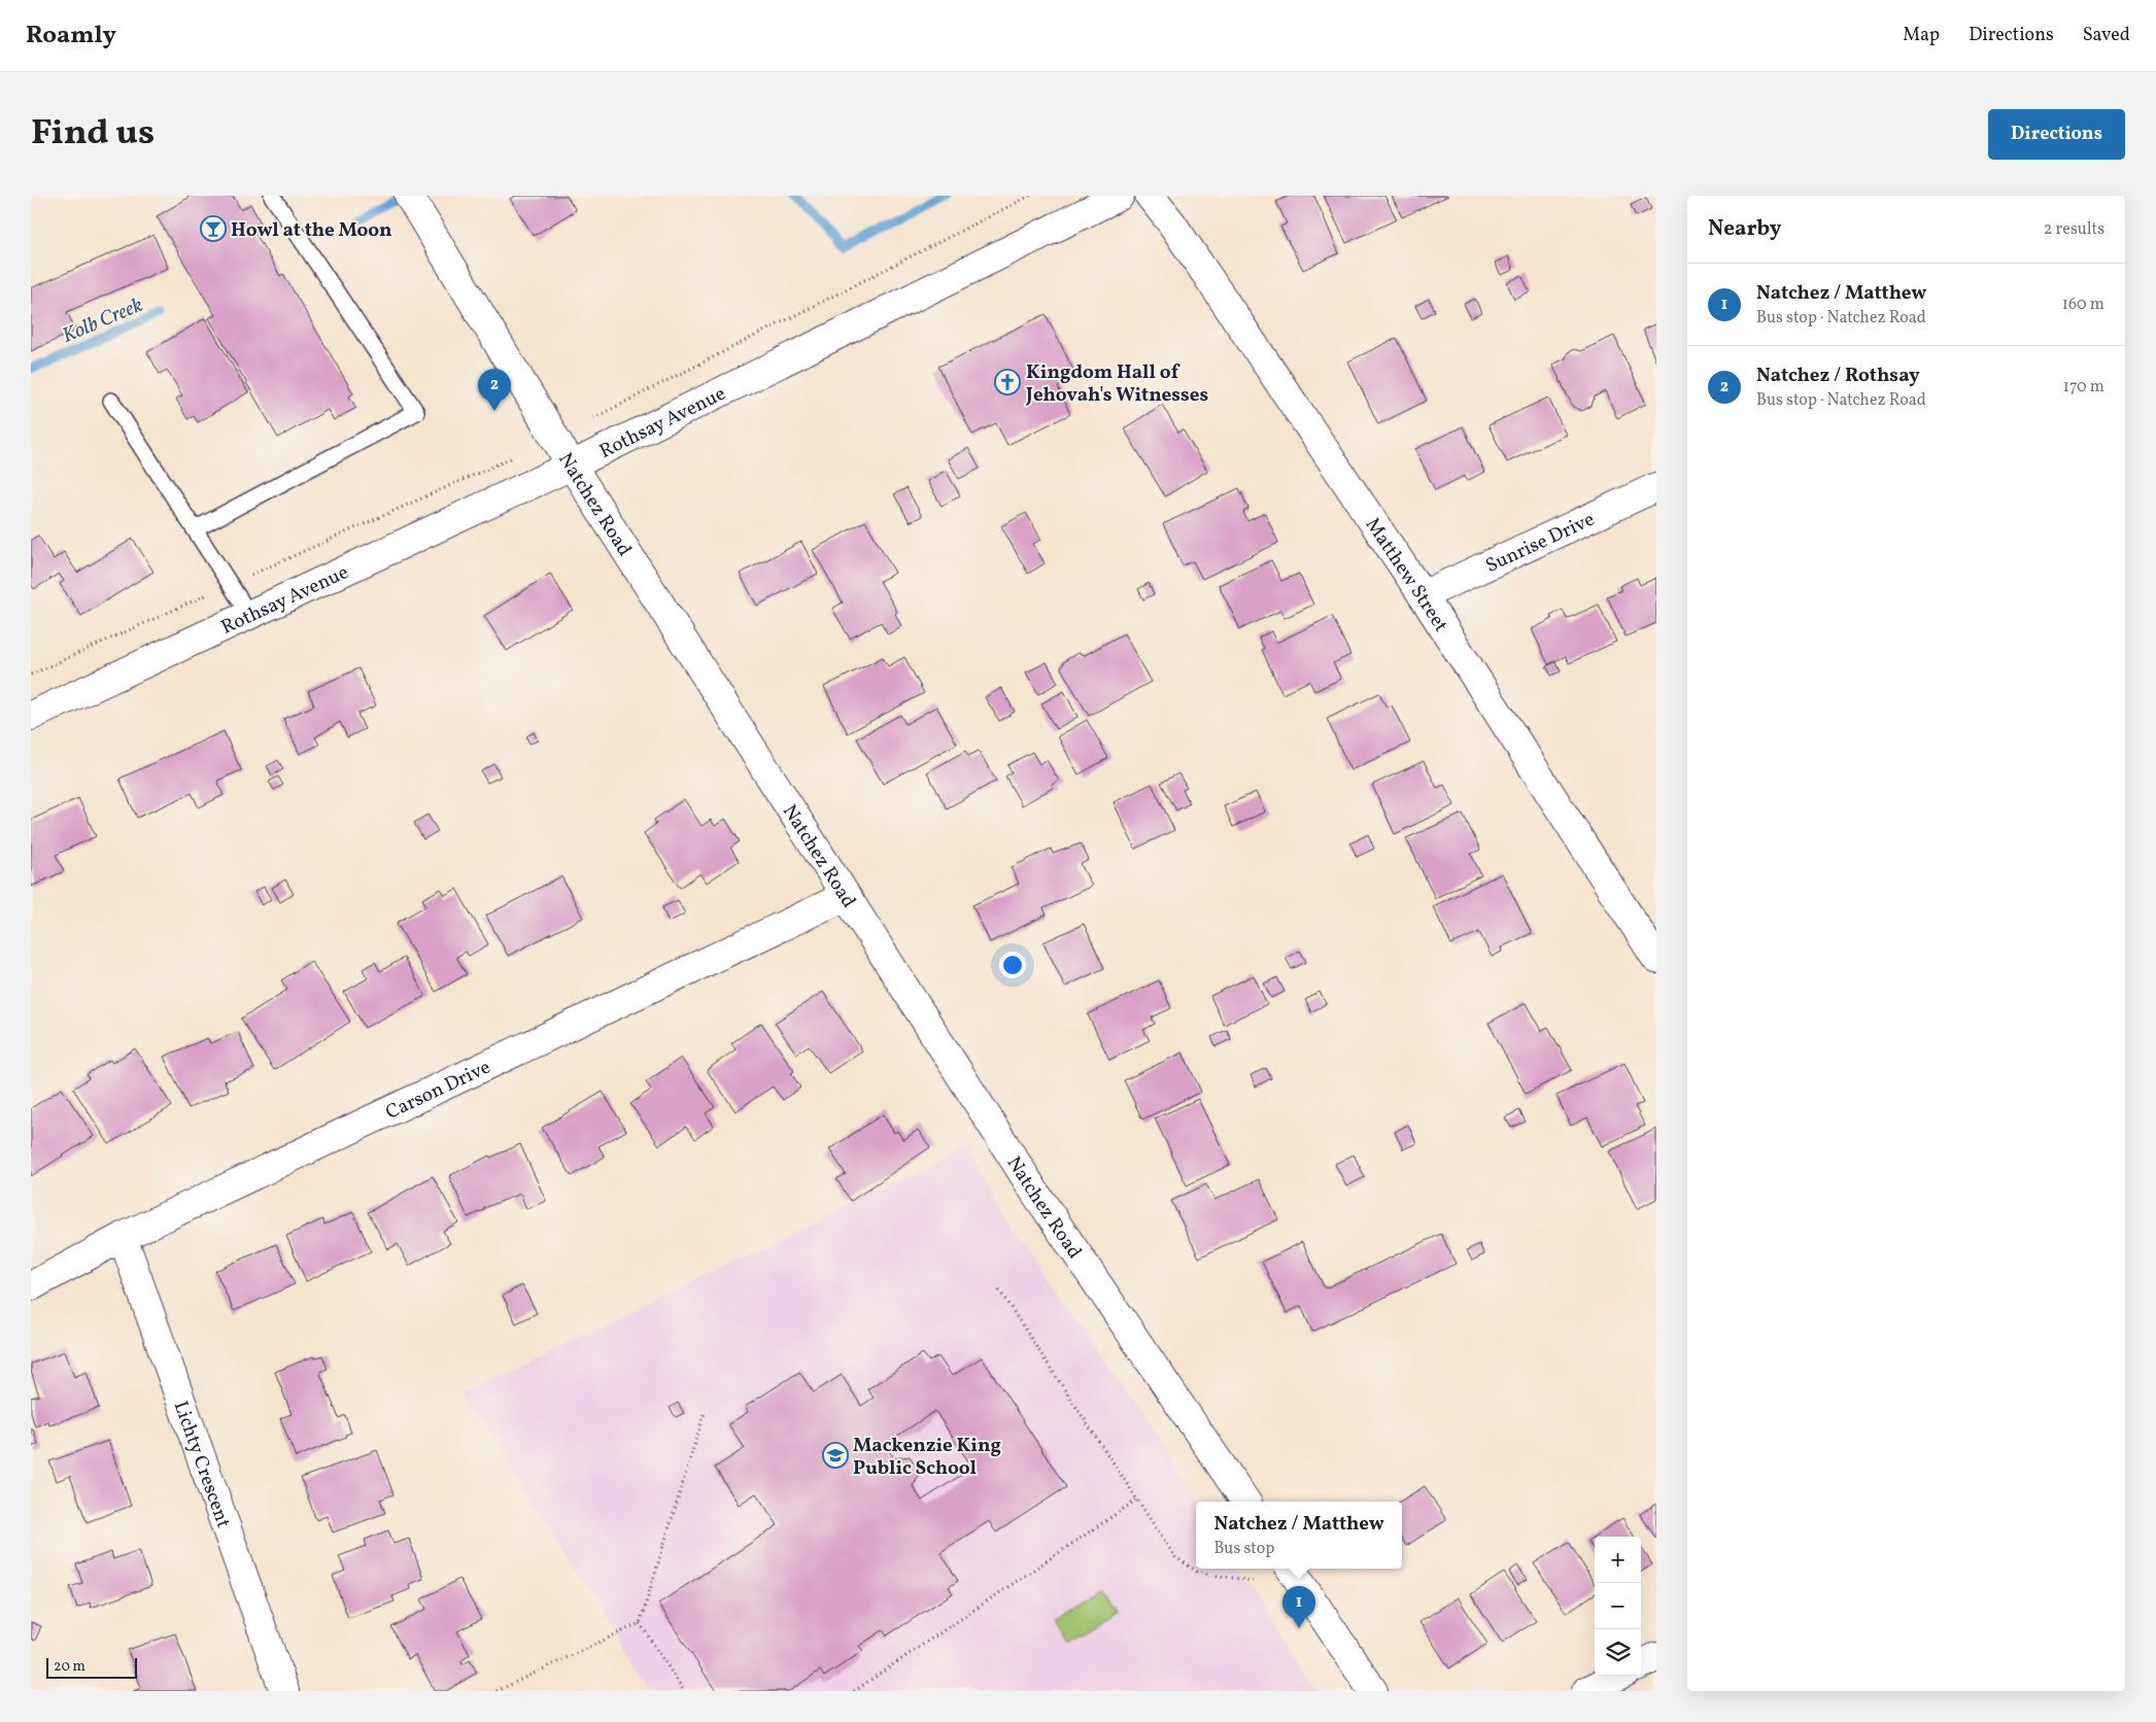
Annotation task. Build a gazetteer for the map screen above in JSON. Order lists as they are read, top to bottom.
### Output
{
  "streets": {
    "street": [
      "Rothsay Avenue",
      "Natchez Road",
      "Sunrise Drive",
      "Matthew Street",
      "Carson Drive",
      "Lichty Crescent"
    ]
  },
  "crossings": [
    ["Rothsay Avenue", "Natchez Road"],
    ["Natchez Road", "Carson Drive"],
    ["Sunrise Drive", "Matthew Street"],
    ["Carson Drive", "Lichty Crescent"]
  ],
  "water": ["Kolb Creek"],
  "places": {
    "bar": ["Howl at the Moon"],
    "church": ["Kingdom Hall of Jehovah's Witnesses"],
    "school or university": ["Mackenzie King Public School"]
  },
  "scale_bar": "20 m",
  "page": {
    "header": "Roamly",
    "nav": ["Map", "Directions", "Saved"],
    "title": "Find us",
    "buttons": "Directions",
    "heading": ["Nearby", "2 results"],
    "list": [
      {
        "mark": "1",
        "name": "Natchez / Matthew",
        "note": "Bus stop · Natchez Road",
        "value": "160 m"
      },
      {
        "mark": "2",
        "name": "Natchez / Rothsay",
        "note": "Bus stop · Natchez Road",
        "value": "170 m"
      }
    ],
    "pins": ["2", "1"],
    "popup": ["Natchez / Matthew", "Bus stop"],
    "map_buttons": ["+", "−"],
    "scale": "20 m"
  }
}
